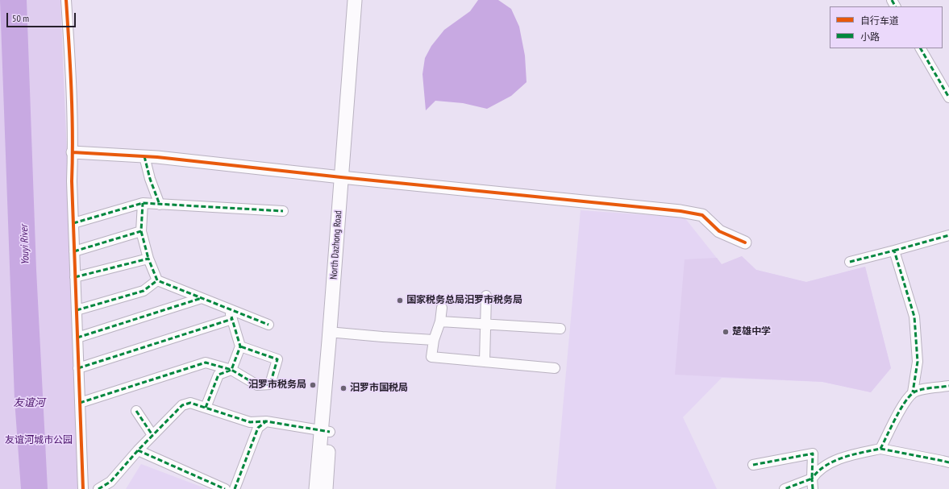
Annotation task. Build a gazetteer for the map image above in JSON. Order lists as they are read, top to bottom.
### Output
{
  "streets": {
    "main road": ["North Dazhong Road"]
  },
  "water": ["Youyi River", "友谊河"],
  "parks": ["友谊河城市公园"],
  "places": [
    "国家税务总局汨罗市税务局",
    "楚雄中学",
    "汨罗市税务局",
    "汨罗市国税局"
  ],
  "legend": ["自行车道", "小路"],
  "scale_bar": "50 m"
}
